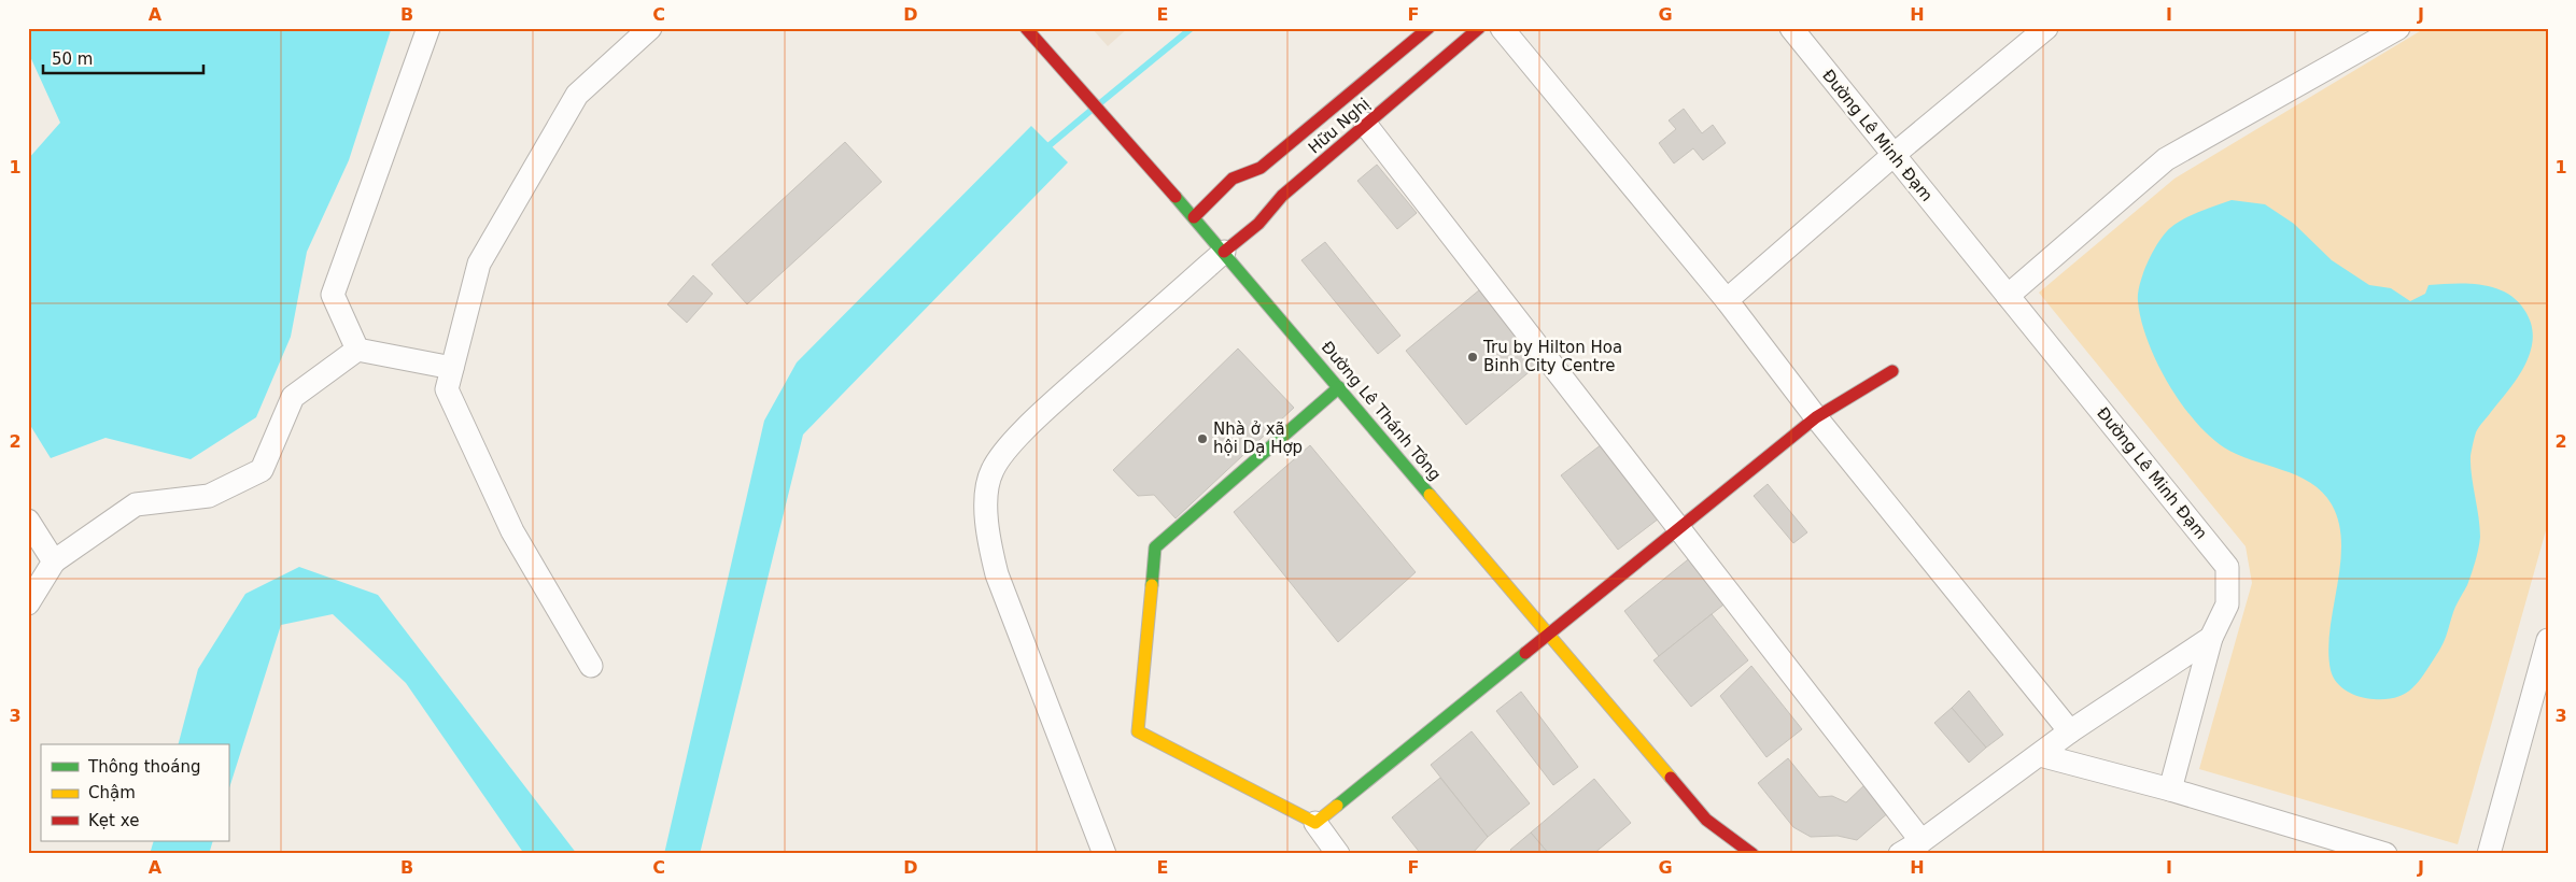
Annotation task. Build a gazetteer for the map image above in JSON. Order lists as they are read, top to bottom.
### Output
{
  "streets": {
    "street": ["Hữu Nghị", "Đường Lê Minh Đạm", "Đường Lê Thánh Tông"]
  },
  "crossings": [
    ["Hữu Nghị", "Đường Lê Thánh Tông"]
  ],
  "places": ["Tru by Hilton Hoa Binh City Centre", "Nhà ở xã hội Dạ Hợp"],
  "legend": ["Thông thoáng", "Chậm", "Kẹt xe"],
  "scale_bar": "50 m",
  "grid": {
    "columns": [
      "A",
      "B",
      "C",
      "D",
      "E",
      "F",
      "G",
      "H",
      "I",
      "J"
    ],
    "rows": ["1", "2", "3"]
  }
}
